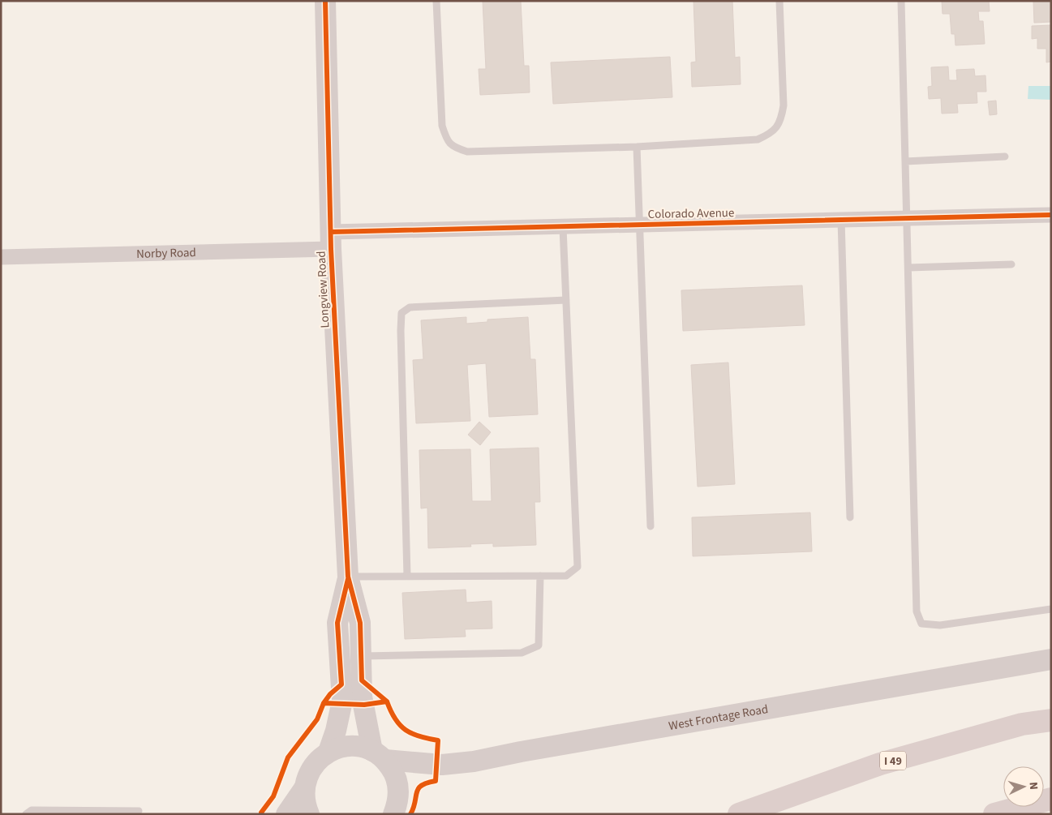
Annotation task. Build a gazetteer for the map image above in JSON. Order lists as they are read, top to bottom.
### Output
{
  "streets": {
    "highway": ["I 49"],
    "main road": ["Longview Road", "West Frontage Road"],
    "street": ["Colorado Avenue", "Norby Road"]
  },
  "crossings": [
    ["Colorado Avenue", "Norby Road"],
    ["Colorado Avenue", "Longview Road"],
    ["Norby Road", "Longview Road"],
    ["Longview Road", "West Frontage Road"]
  ],
  "north": "right"
}
